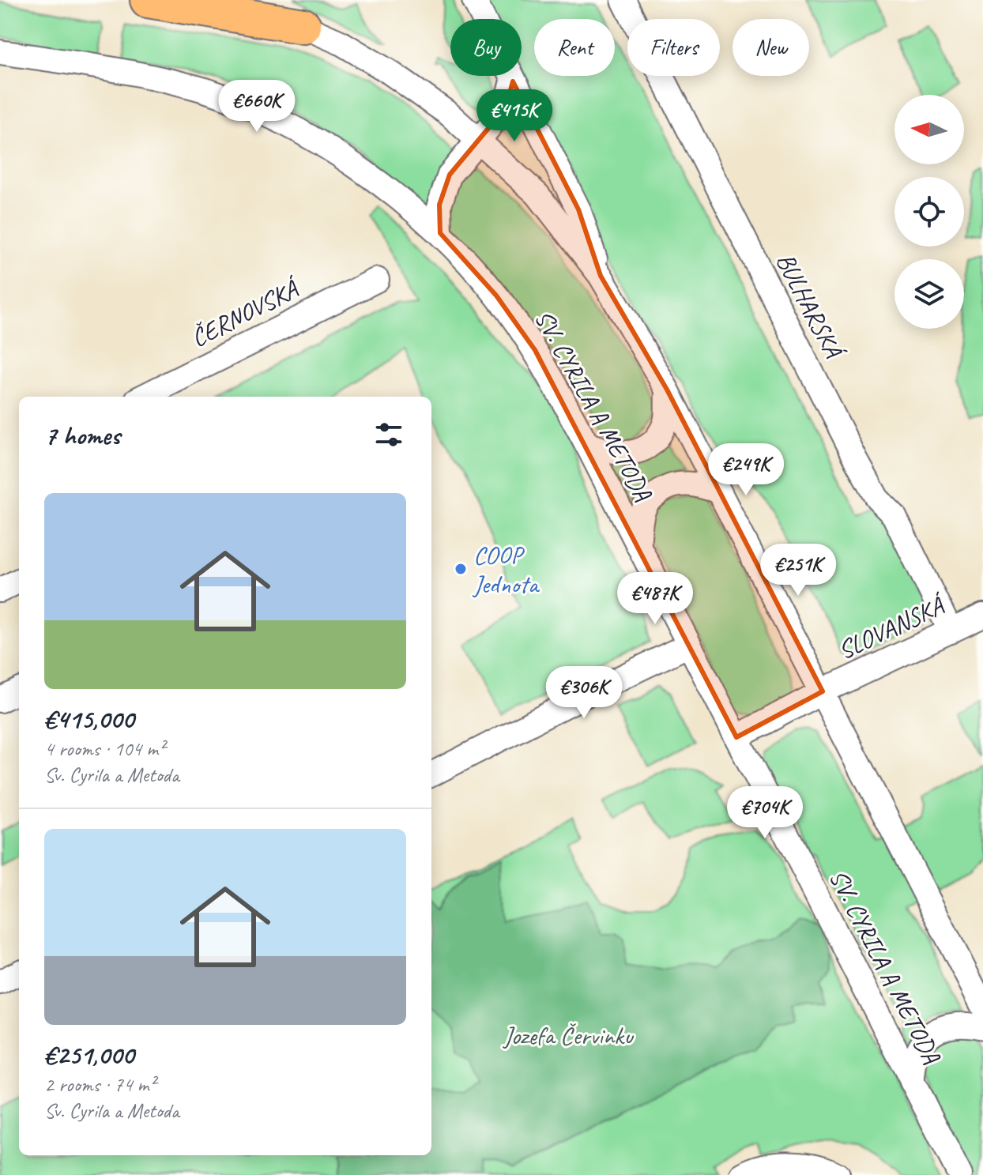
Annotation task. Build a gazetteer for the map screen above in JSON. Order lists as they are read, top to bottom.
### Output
{
  "streets": {
    "street": [
      "BULHARSKÁ",
      "ČERNOVSKÁ",
      "SV. CYRILA A METODA",
      "SLOVANSKÁ"
    ]
  },
  "crossings": [
    ["BULHARSKÁ", "SLOVANSKÁ"],
    ["SV. CYRILA A METODA", "SLOVANSKÁ"]
  ],
  "parks": ["Jozefa Červinku"],
  "places": ["COOP Jednota"],
  "north": "left",
  "page": {
    "chip": [
      "Buy",
      "Rent",
      "Filters",
      "New"
    ],
    "price": [
      "€660K",
      "€415K",
      "€249K",
      "€251K",
      "€487K",
      "€306K",
      "€704K"
    ],
    "heading": "7 homes",
    "list": [
      {
        "name": "€415,000",
        "note": "4 rooms · 104 m² · Sv. Cyrila a Metoda"
      },
      {
        "name": "€251,000",
        "note": "2 rooms · 74 m² · Sv. Cyrila a Metoda"
      }
    ]
  }
}
